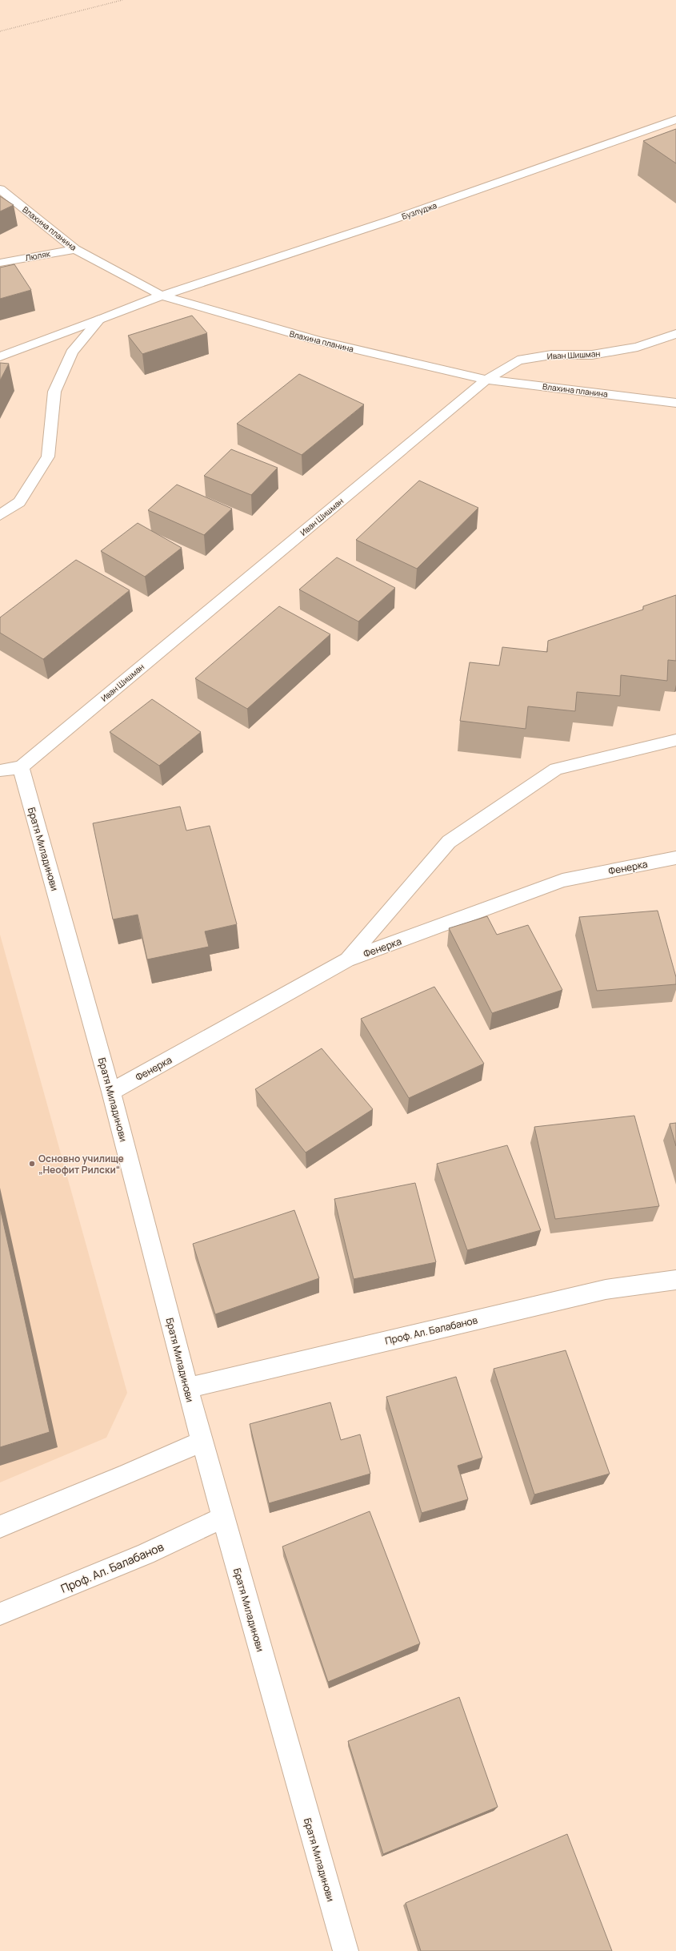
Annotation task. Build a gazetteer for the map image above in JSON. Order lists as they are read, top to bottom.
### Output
{
  "streets": {
    "street": [
      "Бузлуджа",
      "Влахина планина",
      "Люляк",
      "Иван Шишман",
      "Братя Миладинови",
      "Фенерка",
      "Проф. Ал. Балабанов"
    ]
  },
  "crossings": [
    ["Бузлуджа", "Влахина планина"],
    ["Влахина планина", "Люляк"],
    ["Влахина планина", "Иван Шишман"],
    ["Иван Шишман", "Братя Миладинови"],
    ["Братя Миладинови", "Фенерка"],
    ["Братя Миладинови", "Проф. Ал. Балабанов"]
  ],
  "places": ["Основно училище „Неофит Рилски“"]
}
